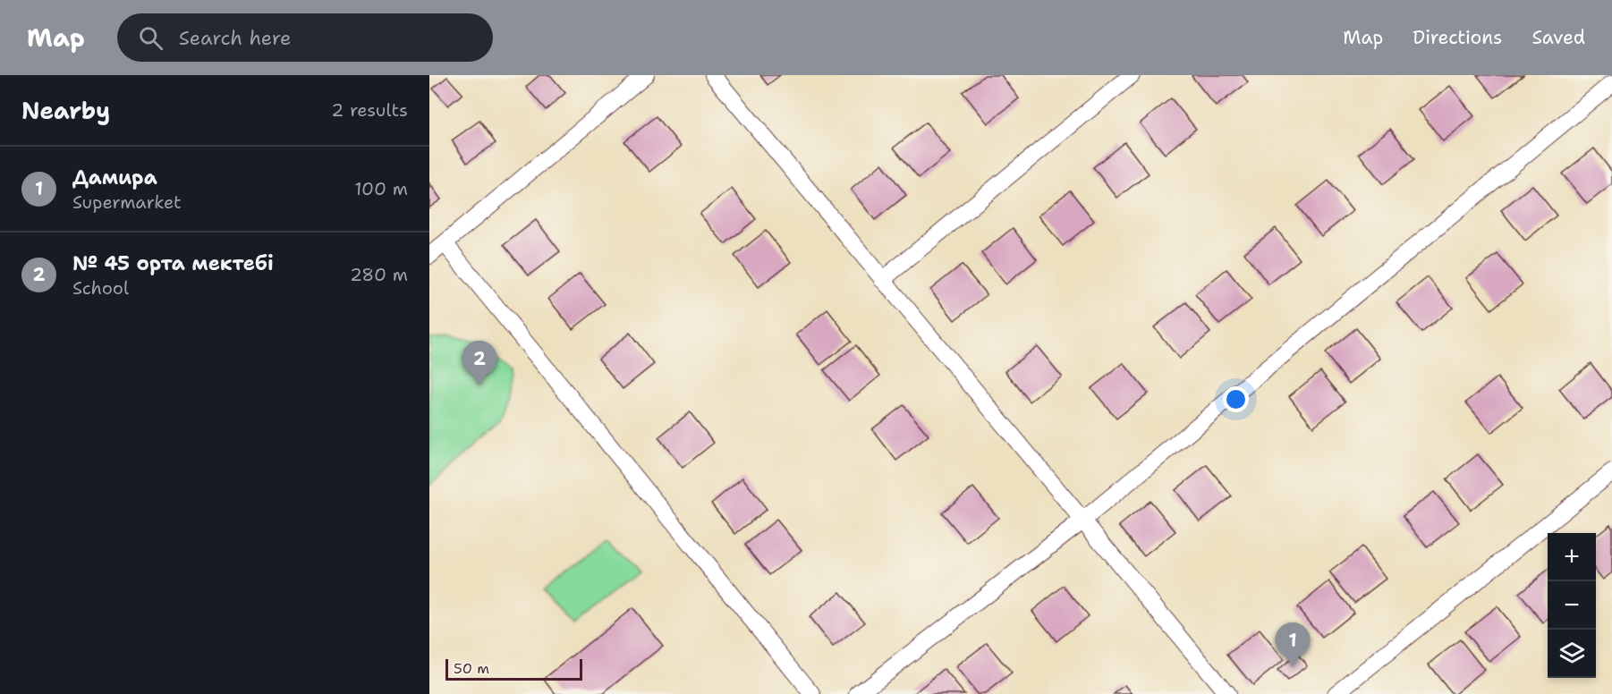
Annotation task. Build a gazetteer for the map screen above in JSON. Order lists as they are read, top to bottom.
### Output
{
  "scale_bar": "50 m",
  "page": {
    "header": "Map",
    "search": "Search here",
    "nav": ["Map", "Directions", "Saved"],
    "heading": ["Nearby", "2 results"],
    "list": [
      {
        "mark": "1",
        "name": "Дамира",
        "note": "Supermarket",
        "value": "100 m"
      },
      {
        "mark": "2",
        "name": "№ 45 орта мектебі",
        "note": "School",
        "value": "280 m"
      }
    ],
    "pins": ["2", "1"],
    "map_buttons": ["+", "−"],
    "scale": "50 m"
  }
}
